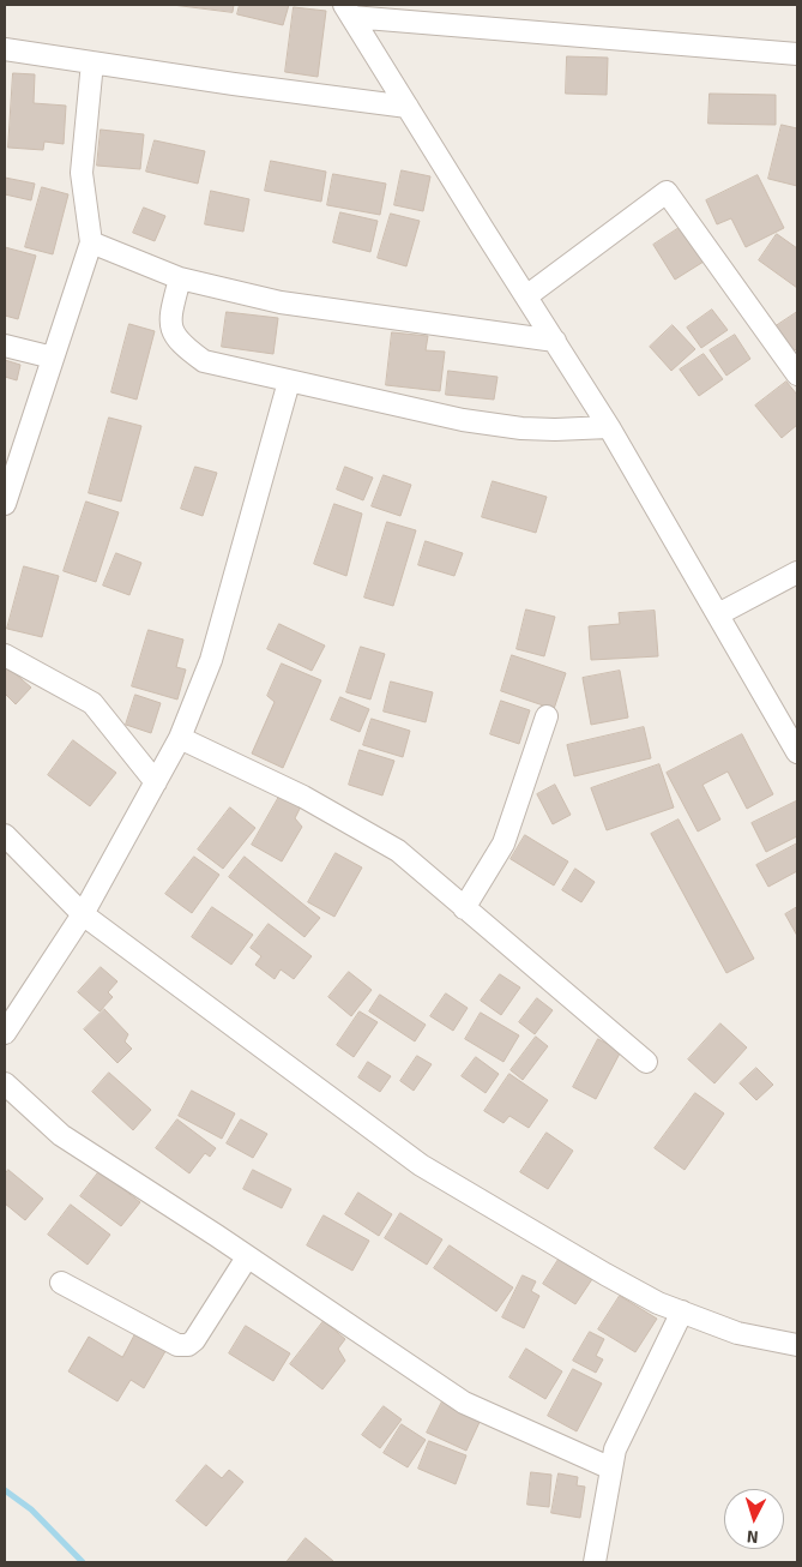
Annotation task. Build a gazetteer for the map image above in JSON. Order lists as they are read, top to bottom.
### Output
{
  "north": "bottom"
}
